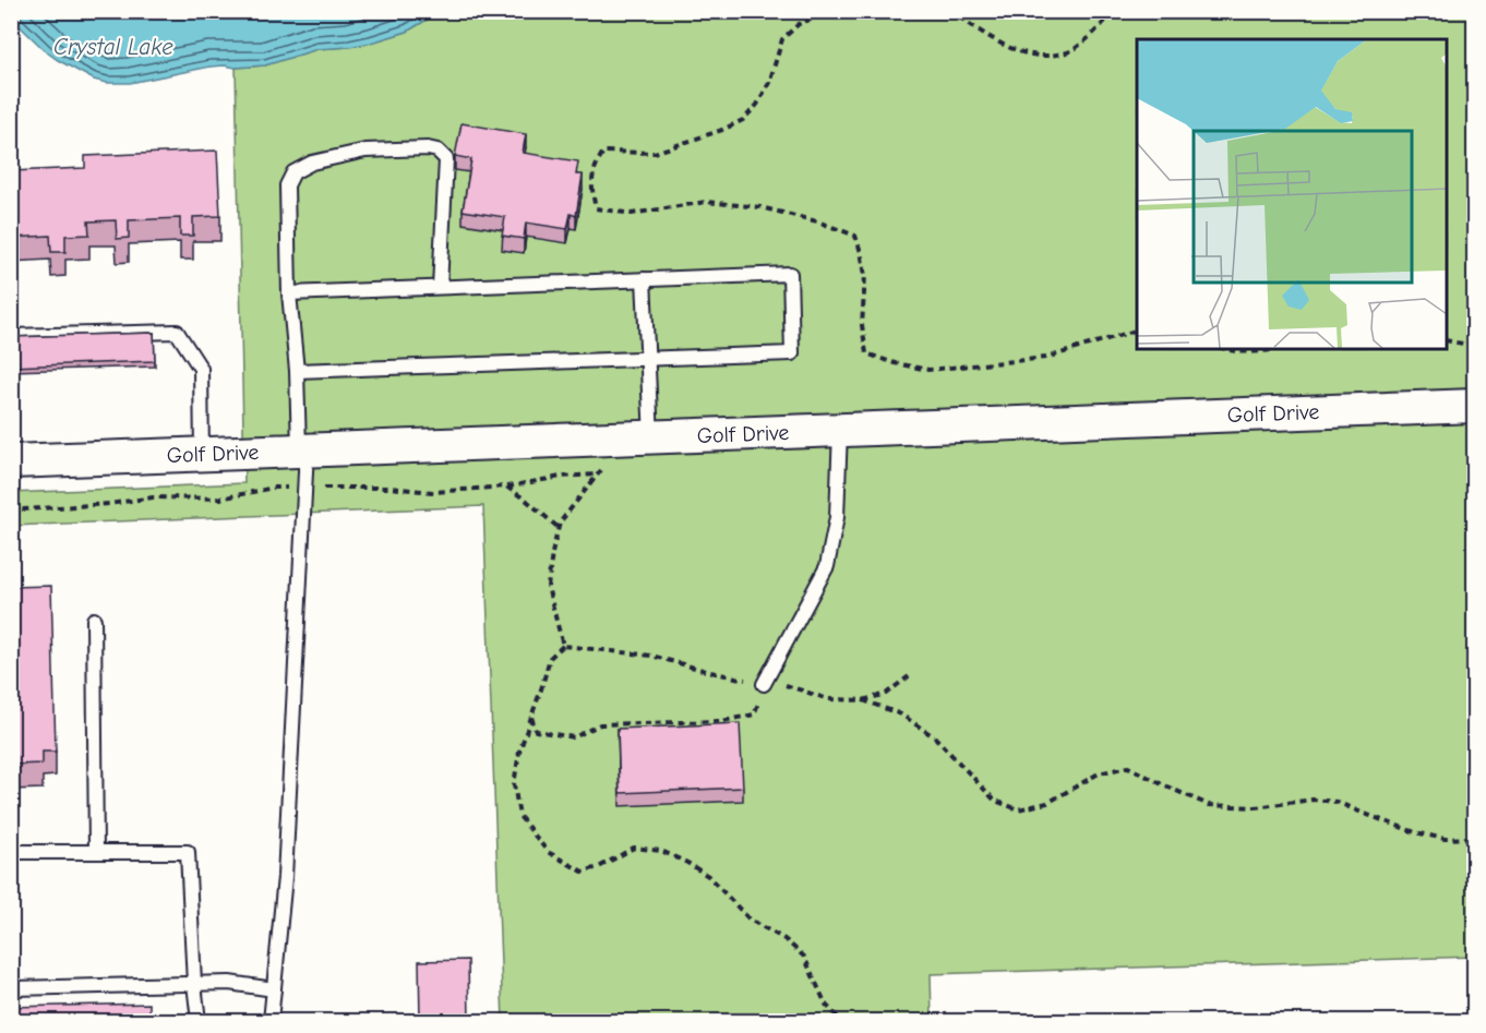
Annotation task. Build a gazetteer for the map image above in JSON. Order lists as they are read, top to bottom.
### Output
{
  "streets": {
    "street": ["Golf Drive"]
  },
  "water": ["Crystal Lake"]
}
